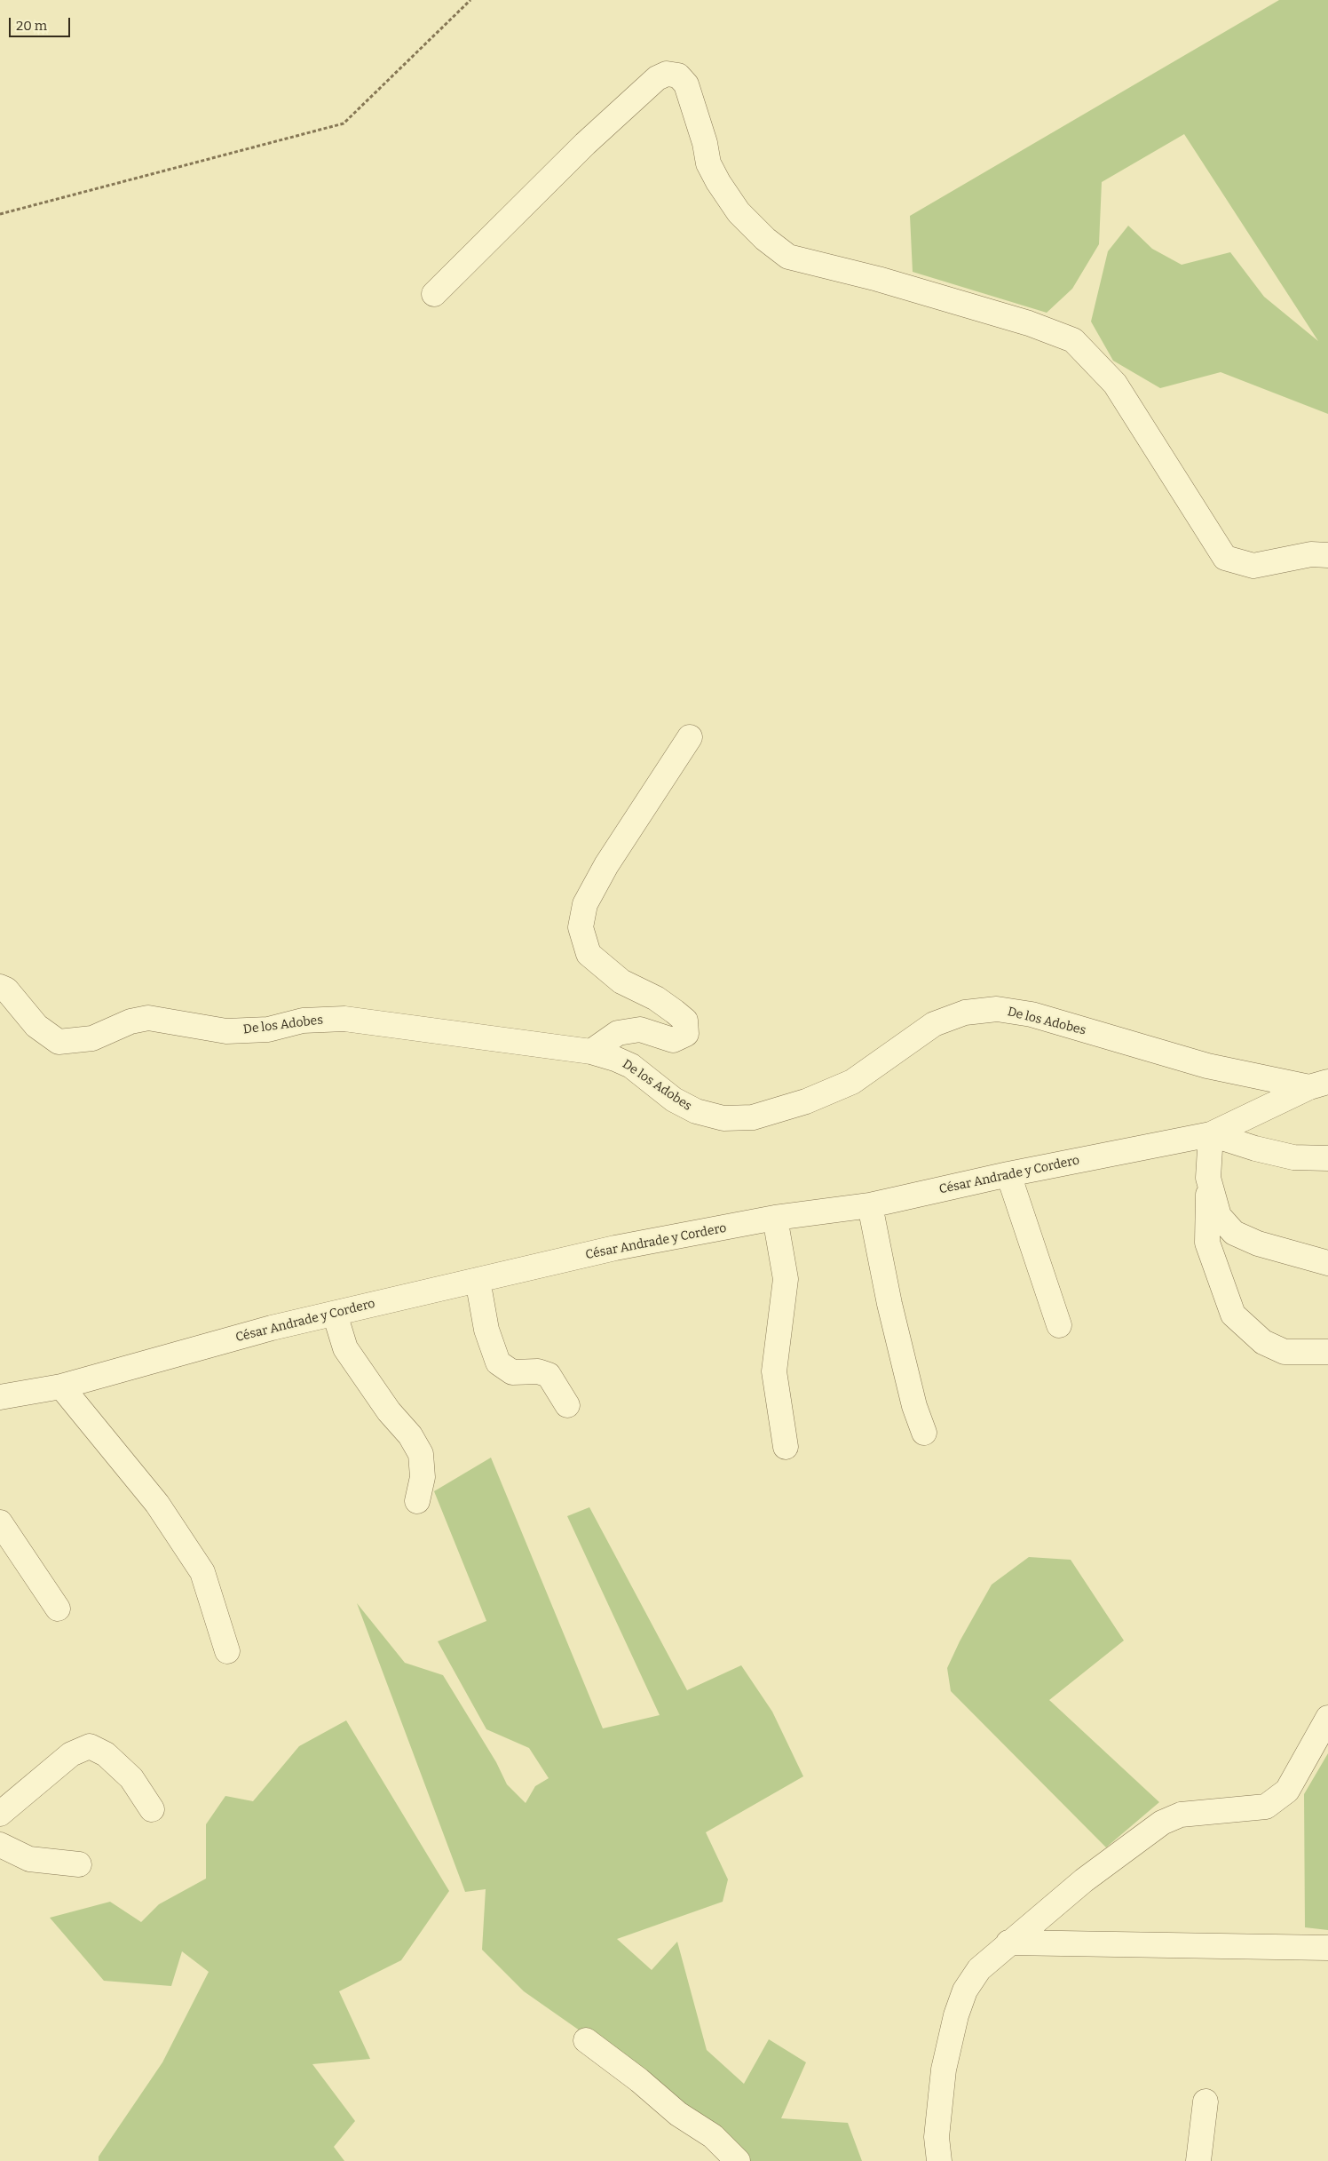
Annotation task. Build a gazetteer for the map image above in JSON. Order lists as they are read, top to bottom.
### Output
{
  "streets": {
    "street": ["De los Adobes", "César Andrade y Cordero"]
  },
  "crossings": [
    ["De los Adobes", "César Andrade y Cordero"]
  ],
  "scale_bar": "20 m"
}
